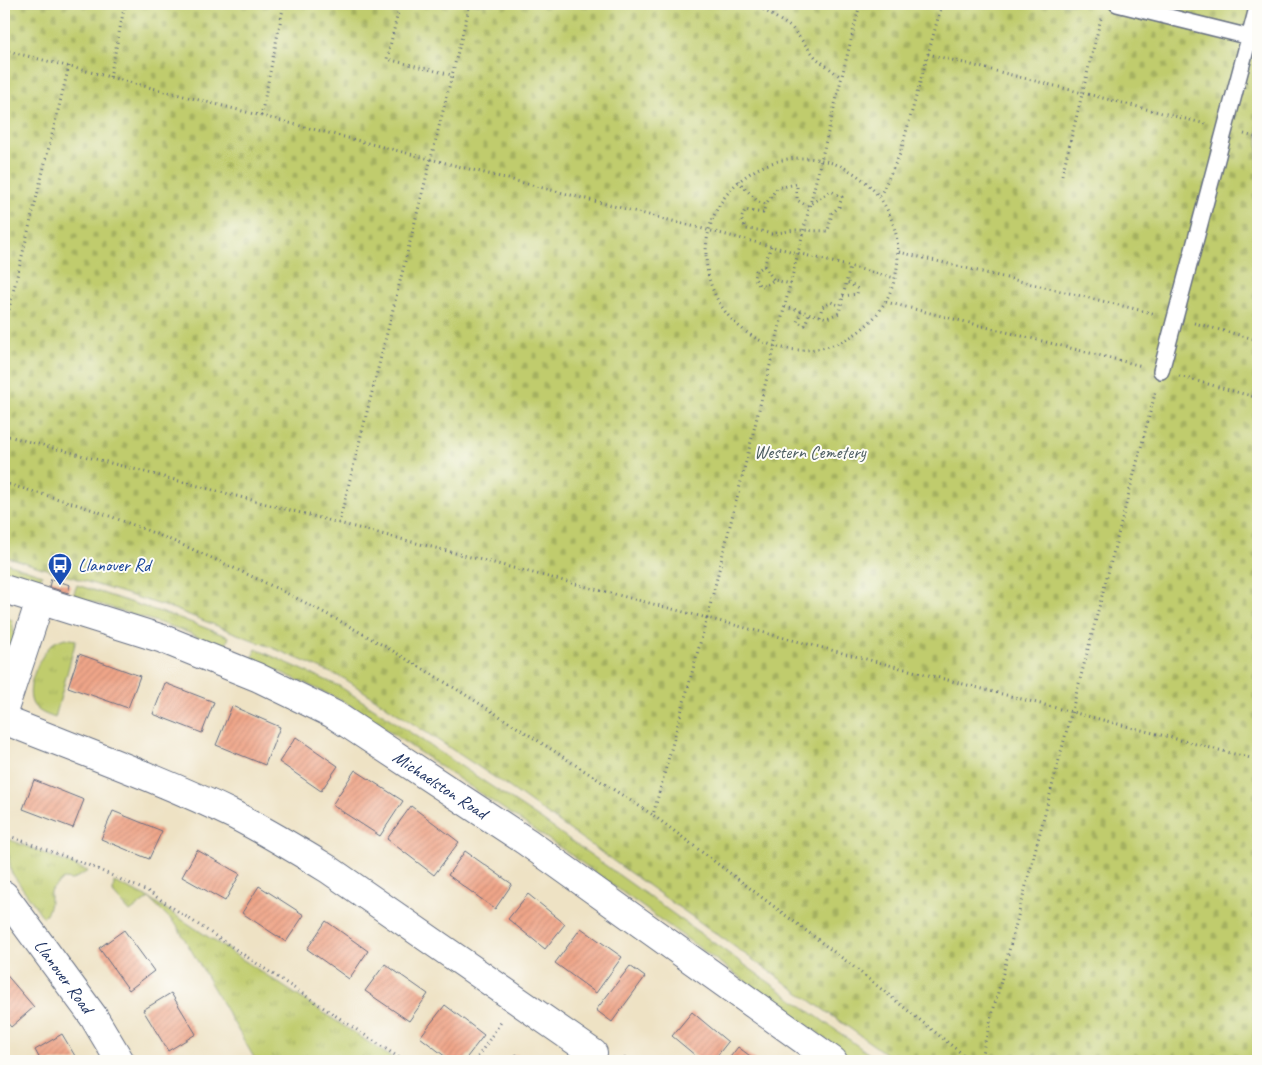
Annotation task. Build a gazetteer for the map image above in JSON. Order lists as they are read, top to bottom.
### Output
{
  "streets": {
    "street": ["Michaelston Road", "Llanover Road"]
  },
  "parks": ["Western Cemetery"],
  "places": {
    "bus stop": ["Llanover Rd"]
  }
}
